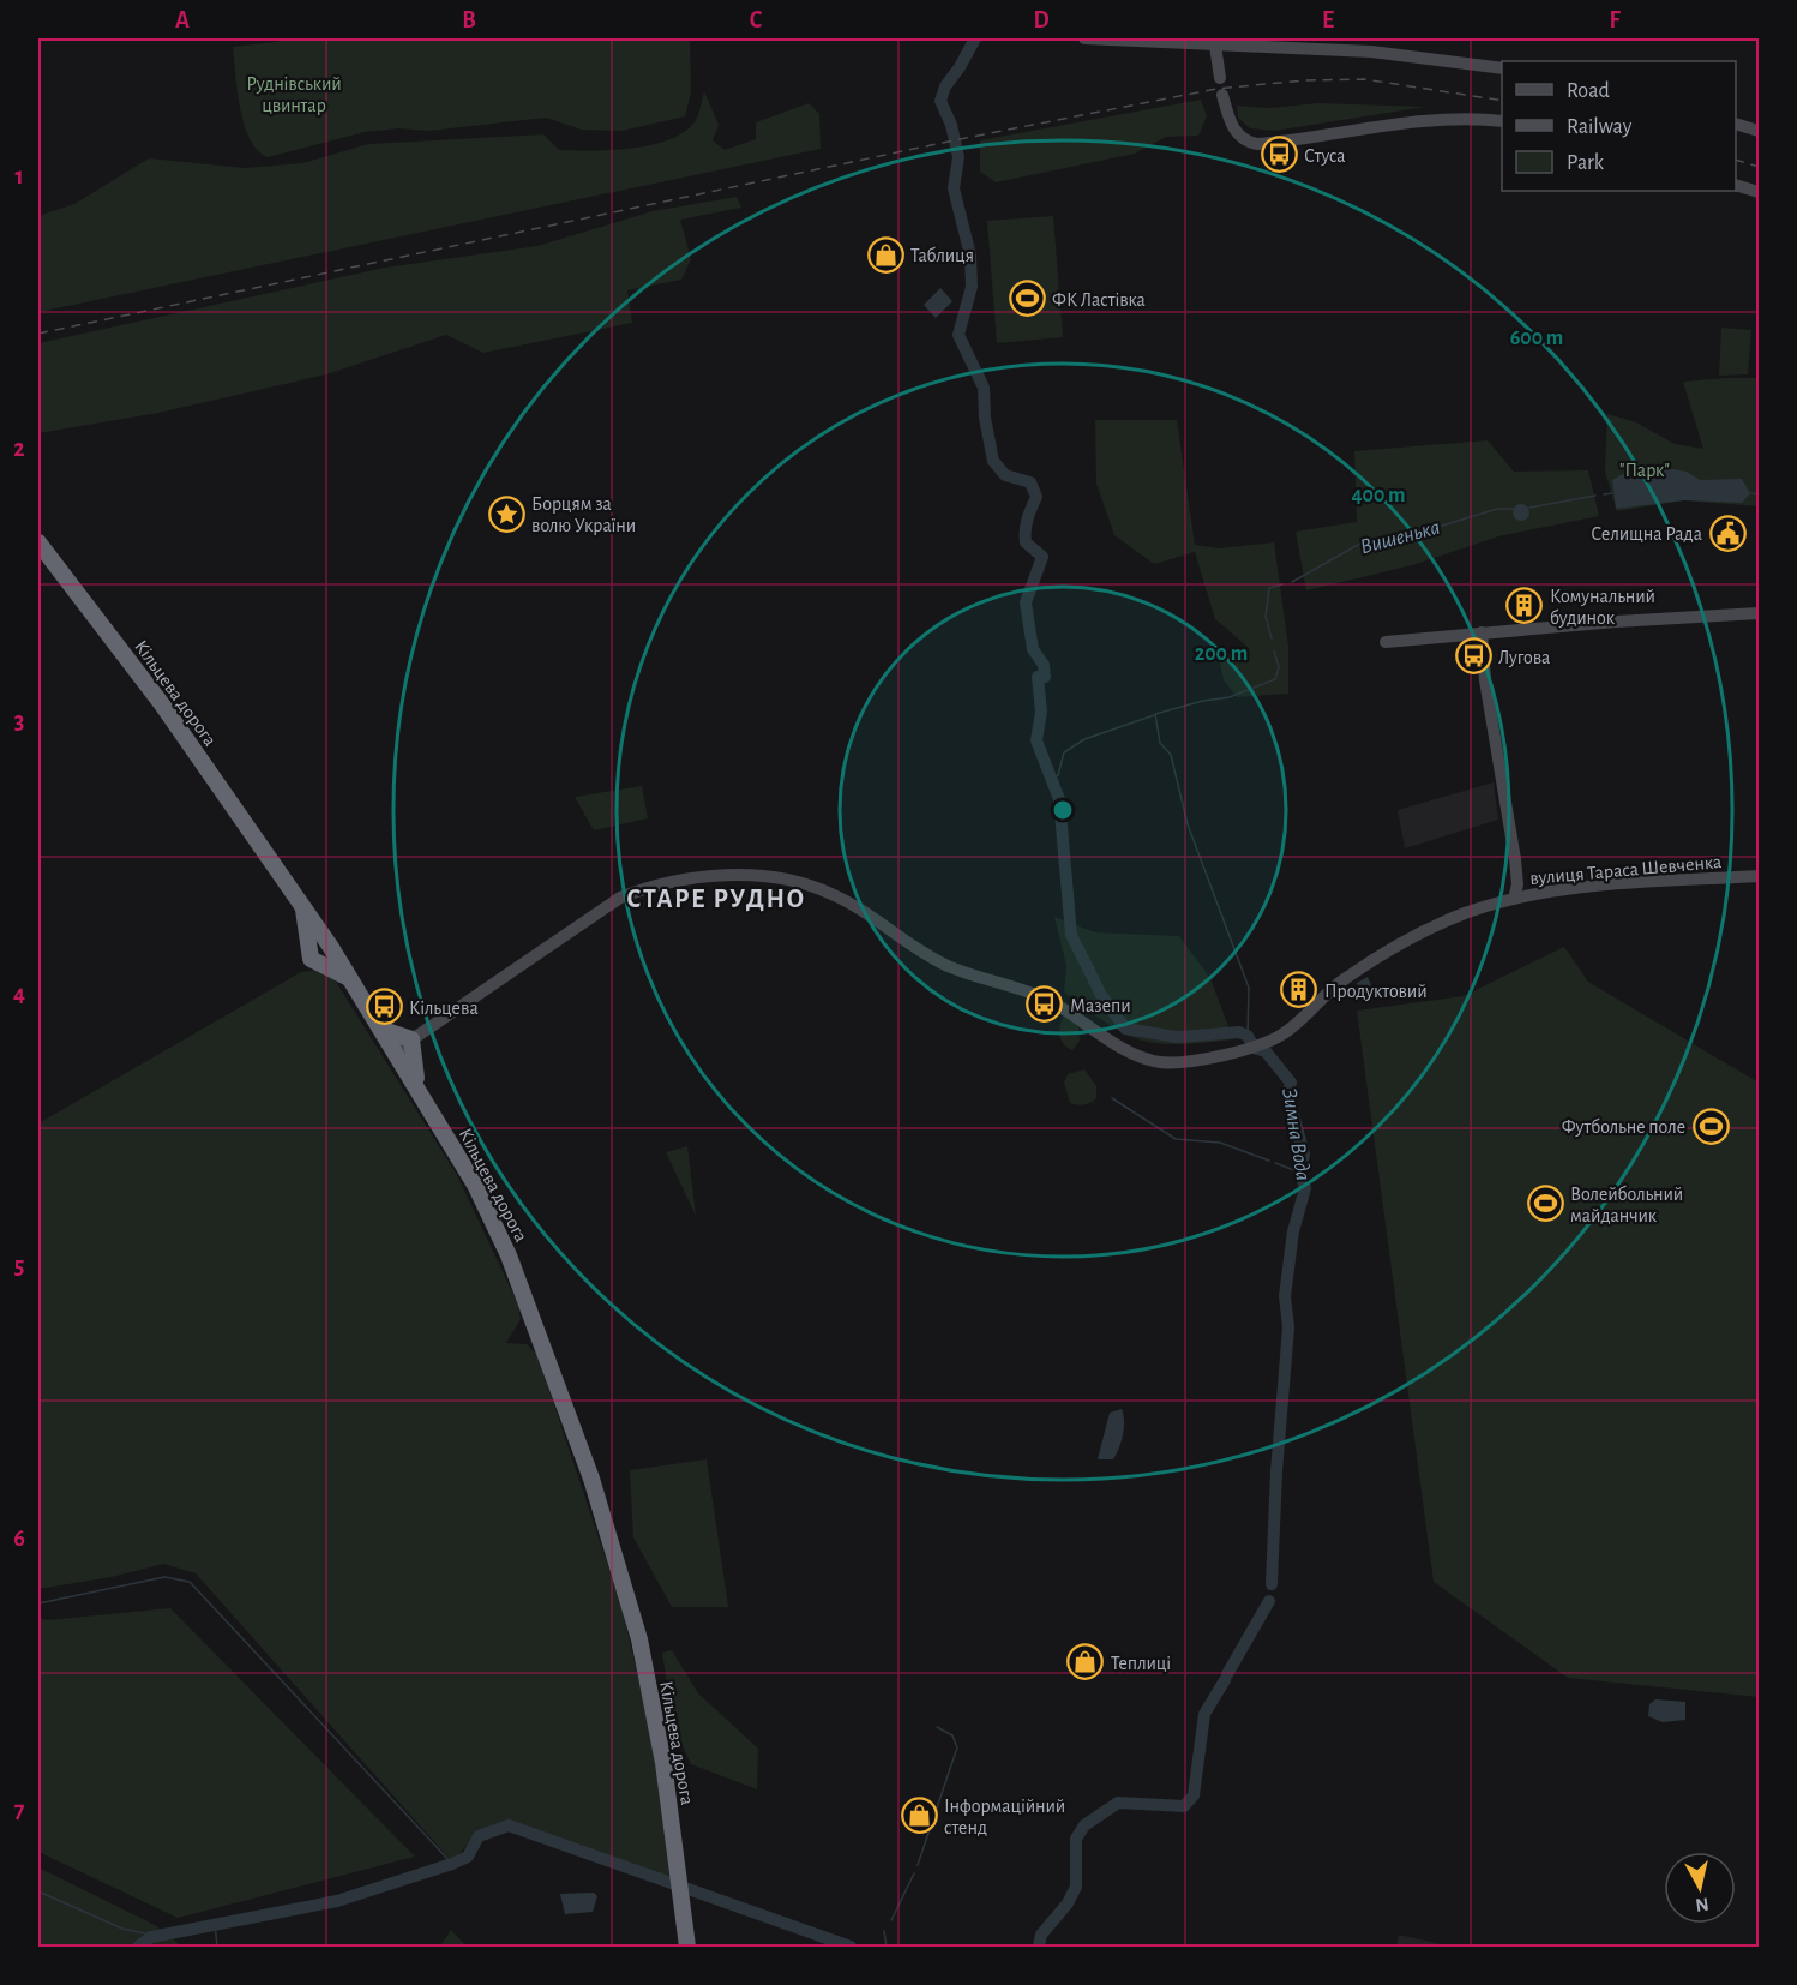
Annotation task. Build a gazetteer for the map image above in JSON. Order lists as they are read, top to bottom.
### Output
{
  "streets": {
    "highway": ["Кільцева дорога"],
    "street": ["вулиця Тараса Шевченка"]
  },
  "districts": ["СТАРЕ РУДНО"],
  "water": ["Вишенька", "Зимна Вода"],
  "parks": ["Руднівський цвинтар", "\"Парк\""],
  "places": {
    "bus stop": [
      "Стуса",
      "Лугова",
      "Мазепи",
      "Кільцева"
    ],
    "shop": ["Таблиця", "Теплиці", "Інформаційний стенд"],
    "sports": ["ФК Ластівка", "Футбольне поле", "Волейбольний майданчик"],
    "place": ["Борцям за волю України"],
    "public building": ["Селищна Рада"],
    "building": ["Комунальний будинок", "Продуктовий"]
  },
  "legend": ["Road", "Railway", "Park"],
  "north": "bottom",
  "grid": {
    "columns": [
      "A",
      "B",
      "C",
      "D",
      "E",
      "F"
    ],
    "rows": [
      "1",
      "2",
      "3",
      "4",
      "5",
      "6",
      "7"
    ]
  },
  "rings": ["600 m", "400 m", "200 m"]
}
